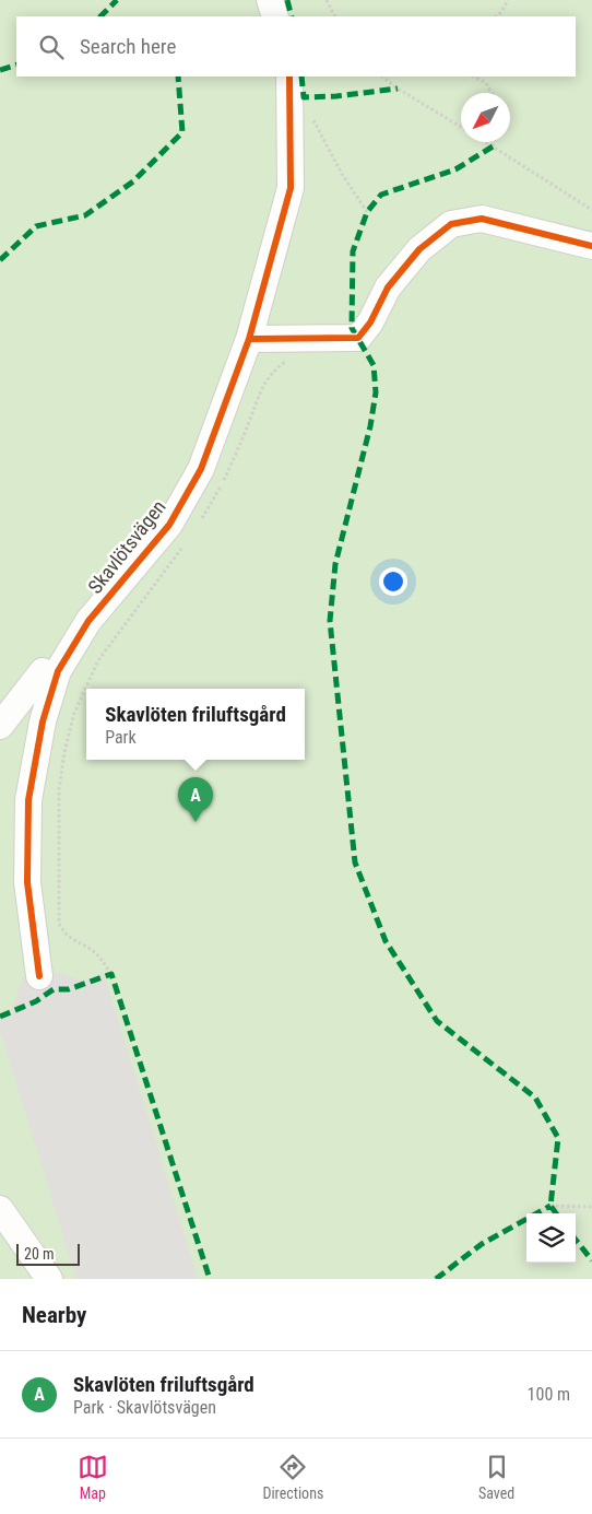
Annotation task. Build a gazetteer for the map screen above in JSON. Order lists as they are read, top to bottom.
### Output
{
  "streets": {
    "street": ["Skavlötsvägen"]
  },
  "scale_bar": "20 m",
  "north": "bottom left",
  "page": {
    "search": "Search here",
    "popup": ["Skavlöten friluftsgård", "Park"],
    "pins": "A",
    "scale": "20 m",
    "heading": "Nearby",
    "list": [
      {
        "mark": "A",
        "name": "Skavlöten friluftsgård",
        "note": "Park · Skavlötsvägen",
        "value": "100 m"
      }
    ],
    "nav": ["Map", "Directions", "Saved"]
  }
}
